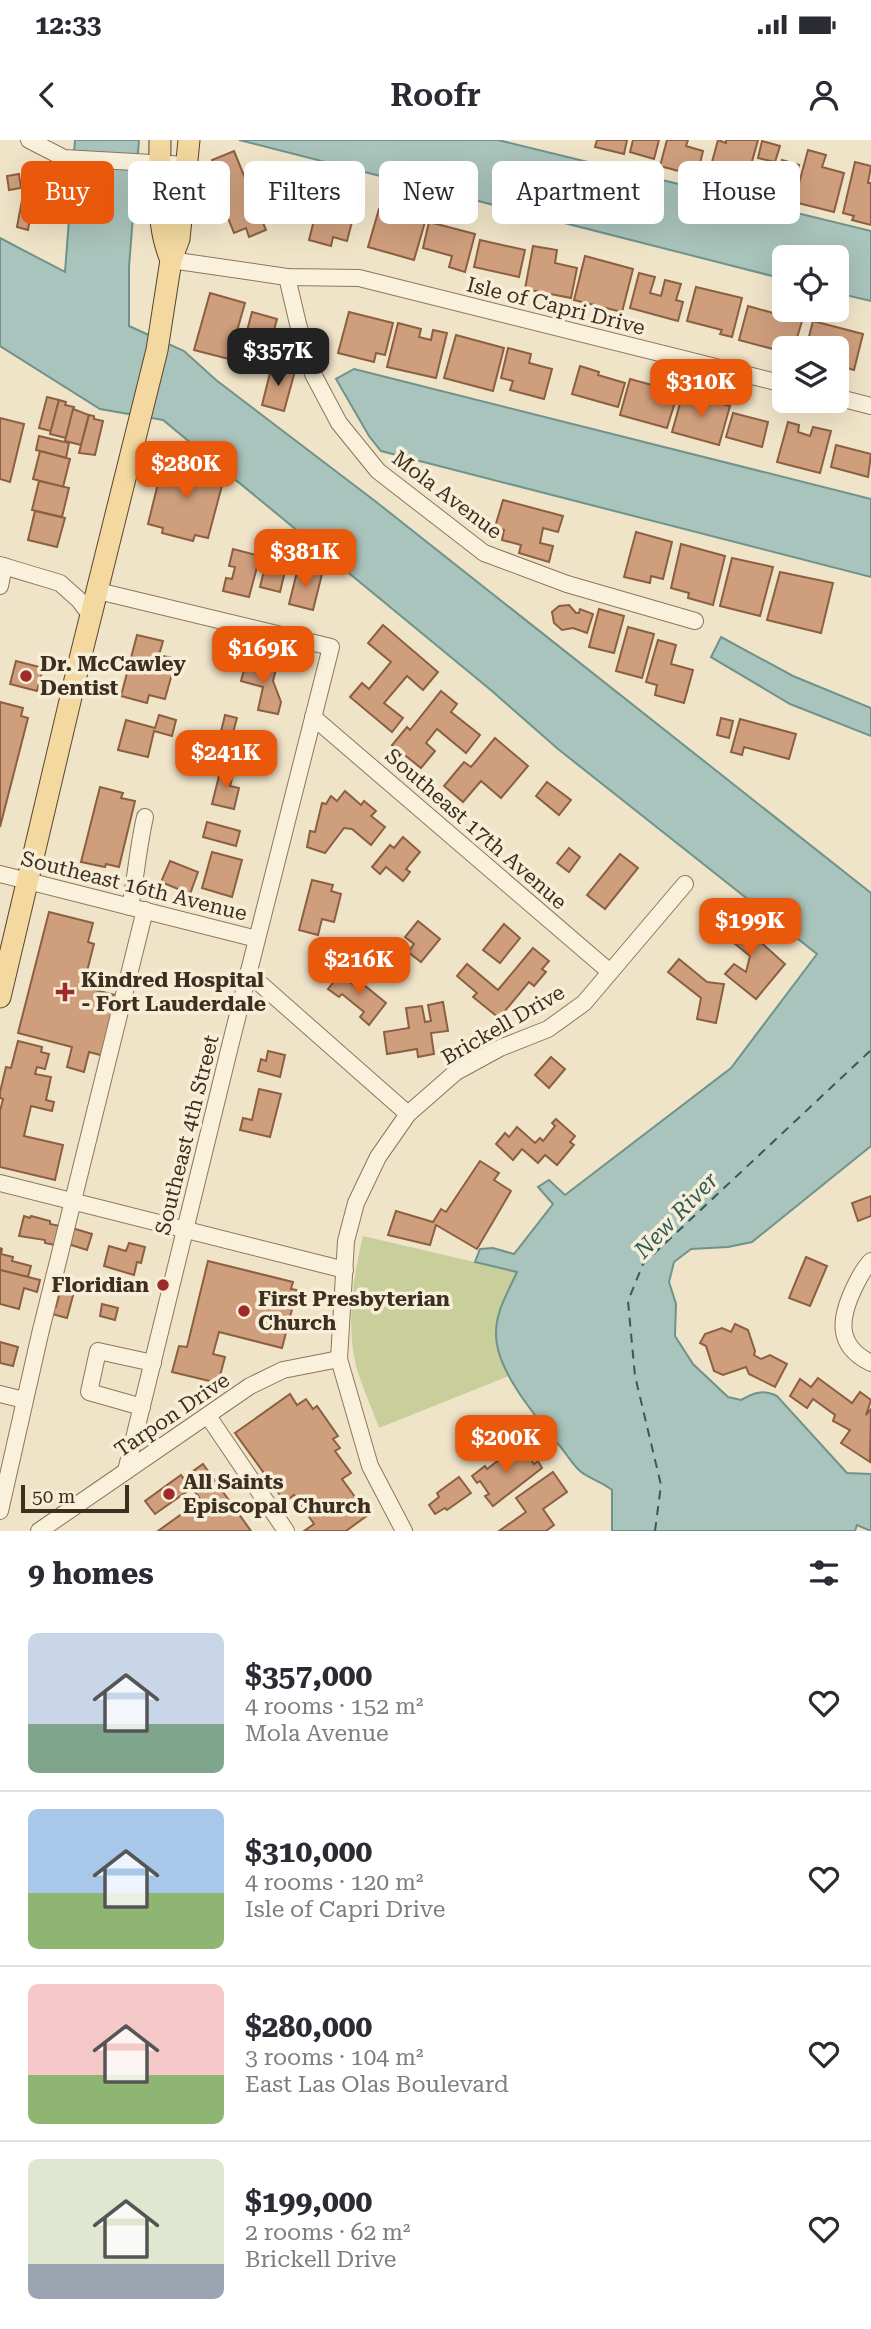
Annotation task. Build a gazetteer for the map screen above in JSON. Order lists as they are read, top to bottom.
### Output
{
  "streets": {
    "street": [
      "Isle of Capri Drive",
      "Mola Avenue",
      "Southeast 17th Avenue",
      "Southeast 16th Avenue",
      "Brickell Drive",
      "Southeast 4th Street",
      "Tarpon Drive"
    ]
  },
  "crossings": [
    ["Isle of Capri Drive", "Mola Avenue"],
    ["Southeast 17th Avenue", "Brickell Drive"],
    ["Southeast 17th Avenue", "Southeast 4th Street"],
    ["Southeast 16th Avenue", "Southeast 4th Street"],
    ["Brickell Drive", "Tarpon Drive"],
    ["Southeast 4th Street", "Tarpon Drive"]
  ],
  "water": ["New River"],
  "places": {
    "other": [
      "Dr. McCawley Dentist",
      "Floridian",
      "First Presbyterian Church",
      "All Saints Episcopal Church"
    ],
    "health": ["Kindred Hospital - Fort Lauderdale"]
  },
  "scale_bar": "50 m",
  "page": {
    "status": "12:33",
    "header": "Roofr",
    "chip": [
      "Buy",
      "Rent",
      "Filters",
      "New",
      "Apartment",
      "House"
    ],
    "price": [
      "$357K",
      "$310K",
      "$280K",
      "$381K",
      "$169K",
      "$241K",
      "$199K",
      "$216K",
      "$200K"
    ],
    "scale": "50 m",
    "heading": "9 homes",
    "list": [
      {
        "name": "$357,000",
        "note": "4 rooms · 152 m² · Mola Avenue"
      },
      {
        "name": "$310,000",
        "note": "4 rooms · 120 m² · Isle of Capri Drive"
      },
      {
        "name": "$280,000",
        "note": "3 rooms · 104 m² · East Las Olas Boulevard"
      },
      {
        "name": "$199,000",
        "note": "2 rooms · 62 m² · Brickell Drive"
      }
    ]
  }
}
